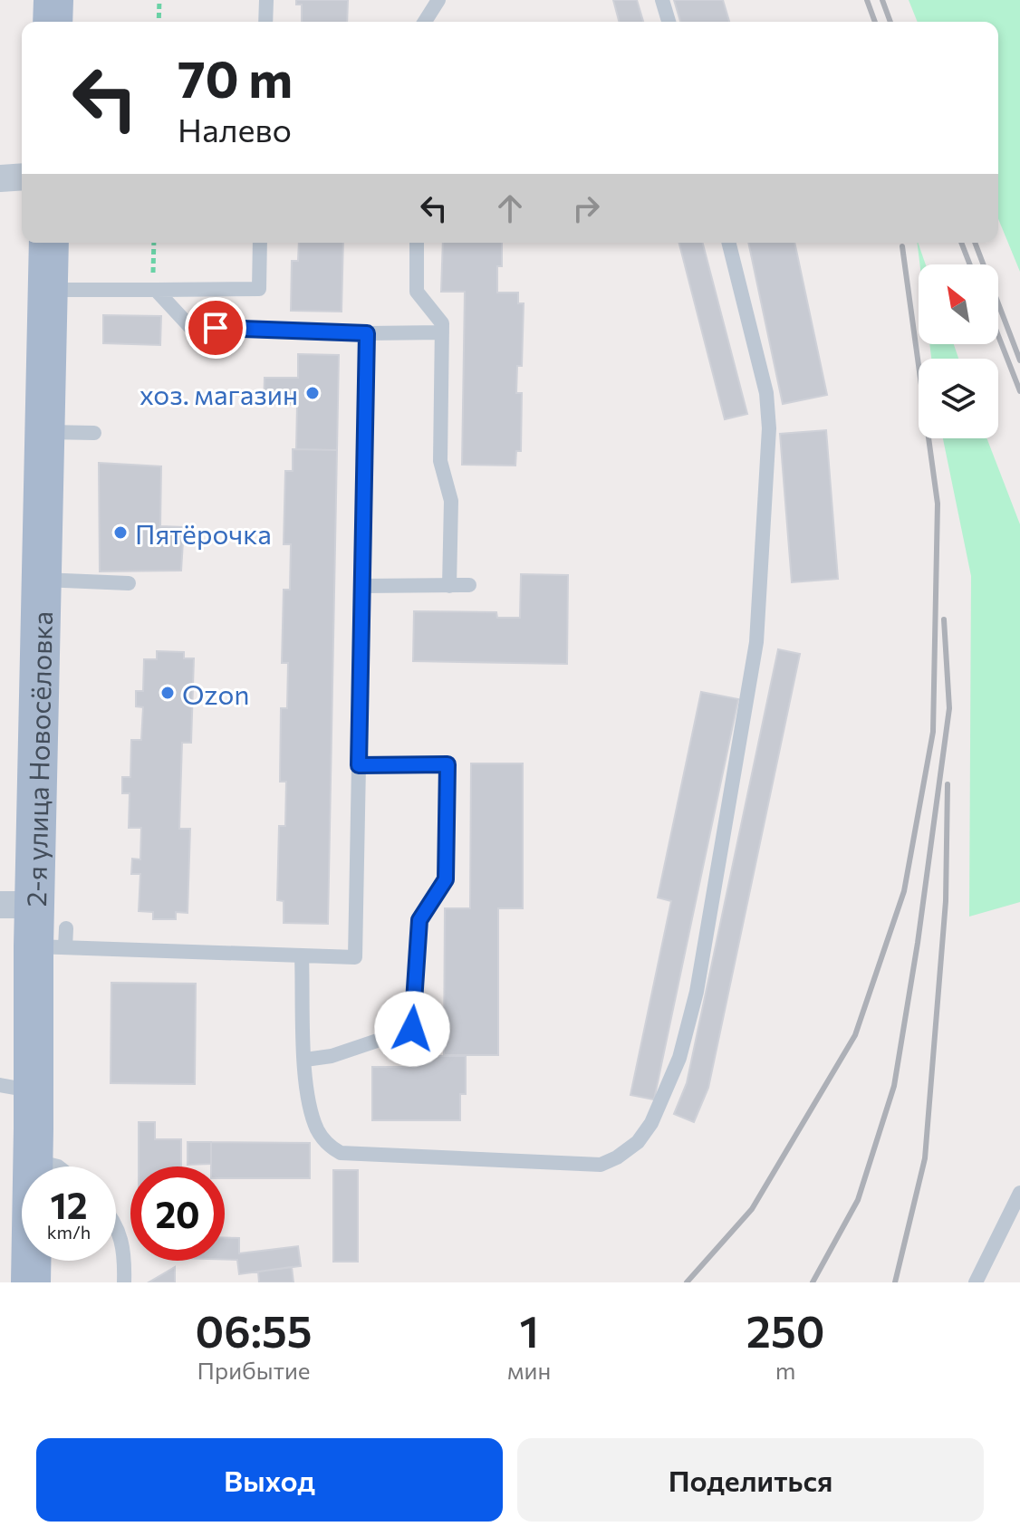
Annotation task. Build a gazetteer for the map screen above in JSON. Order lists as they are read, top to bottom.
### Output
{
  "streets": {
    "main road": ["2-я улица Новосёловка"]
  },
  "places": ["хоз. магазин", "Пятёрочка", "Ozon"],
  "north": "top left",
  "page": {
    "turn": ["70 m", "Налево"],
    "speed": "12 km/h",
    "limit": "20",
    "eta": [
      "06:55",
      "Прибытие",
      "1",
      "мин",
      "250",
      "m"
    ],
    "buttons": ["Выход", "Поделиться"]
  }
}
